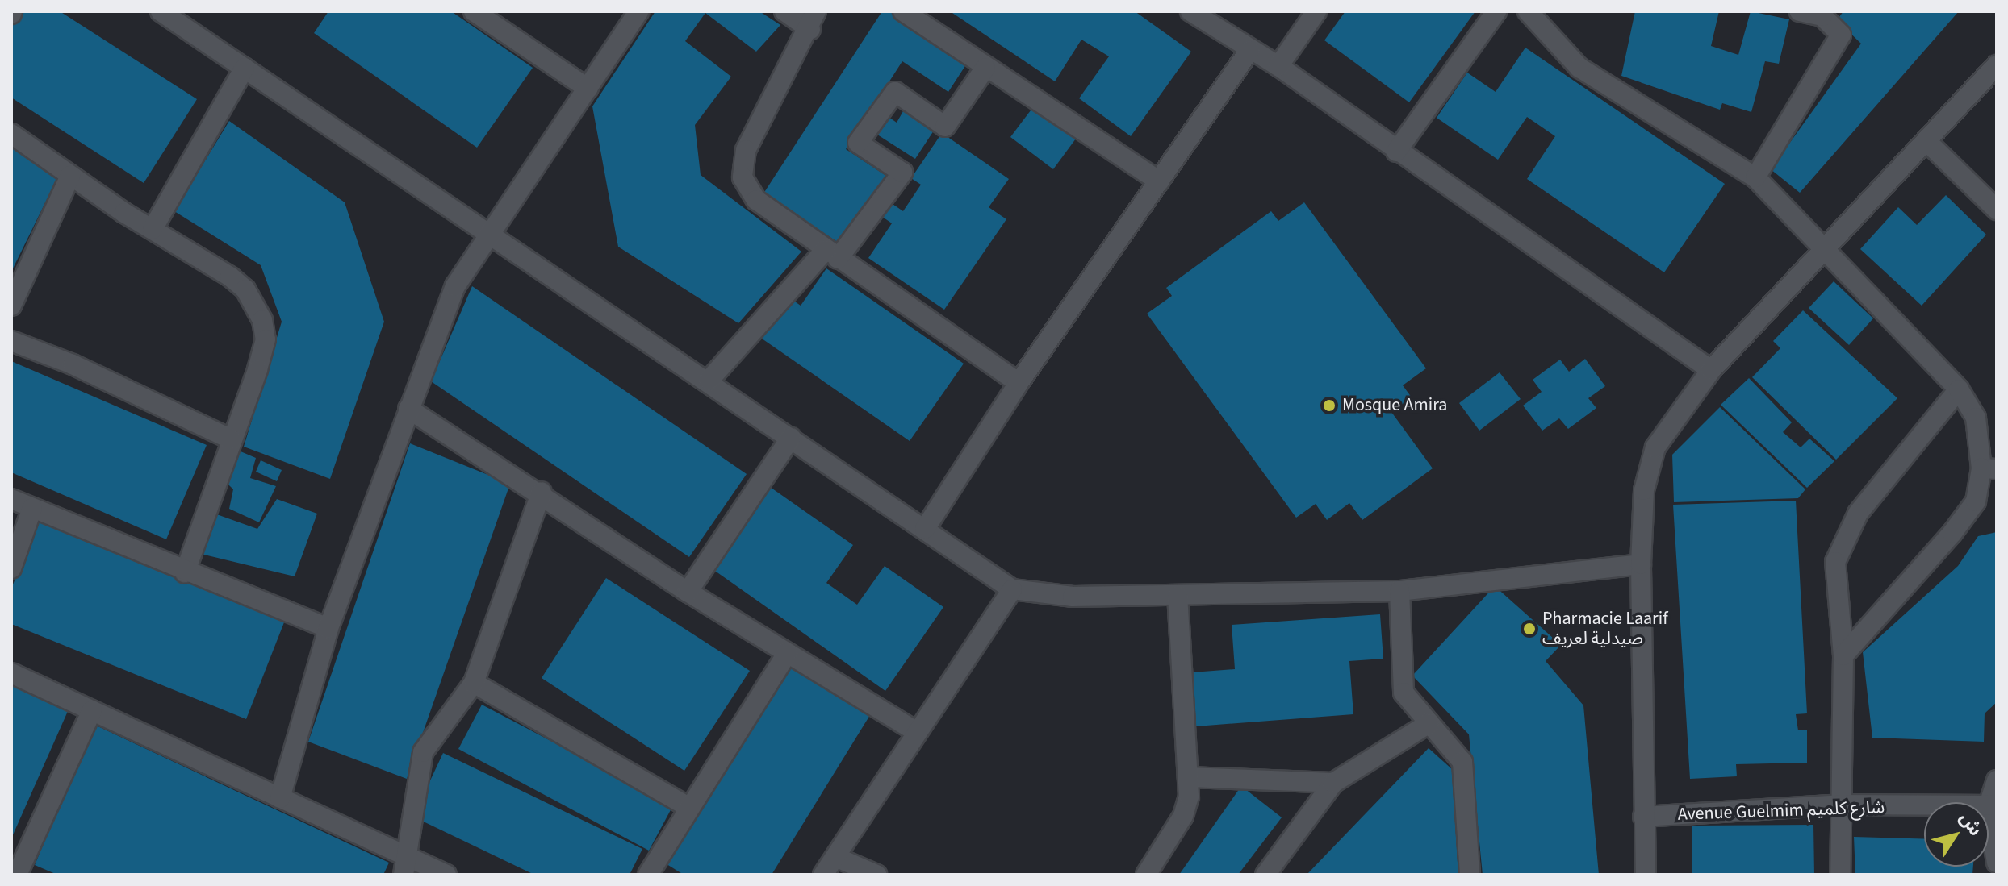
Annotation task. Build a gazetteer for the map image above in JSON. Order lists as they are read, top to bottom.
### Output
{
  "streets": {
    "street": ["Avenue Guelmim شارع كلميم"]
  },
  "places": ["Mosque Amira", "Pharmacie Laarif صيدلية لعريف"],
  "north": "top right"
}
